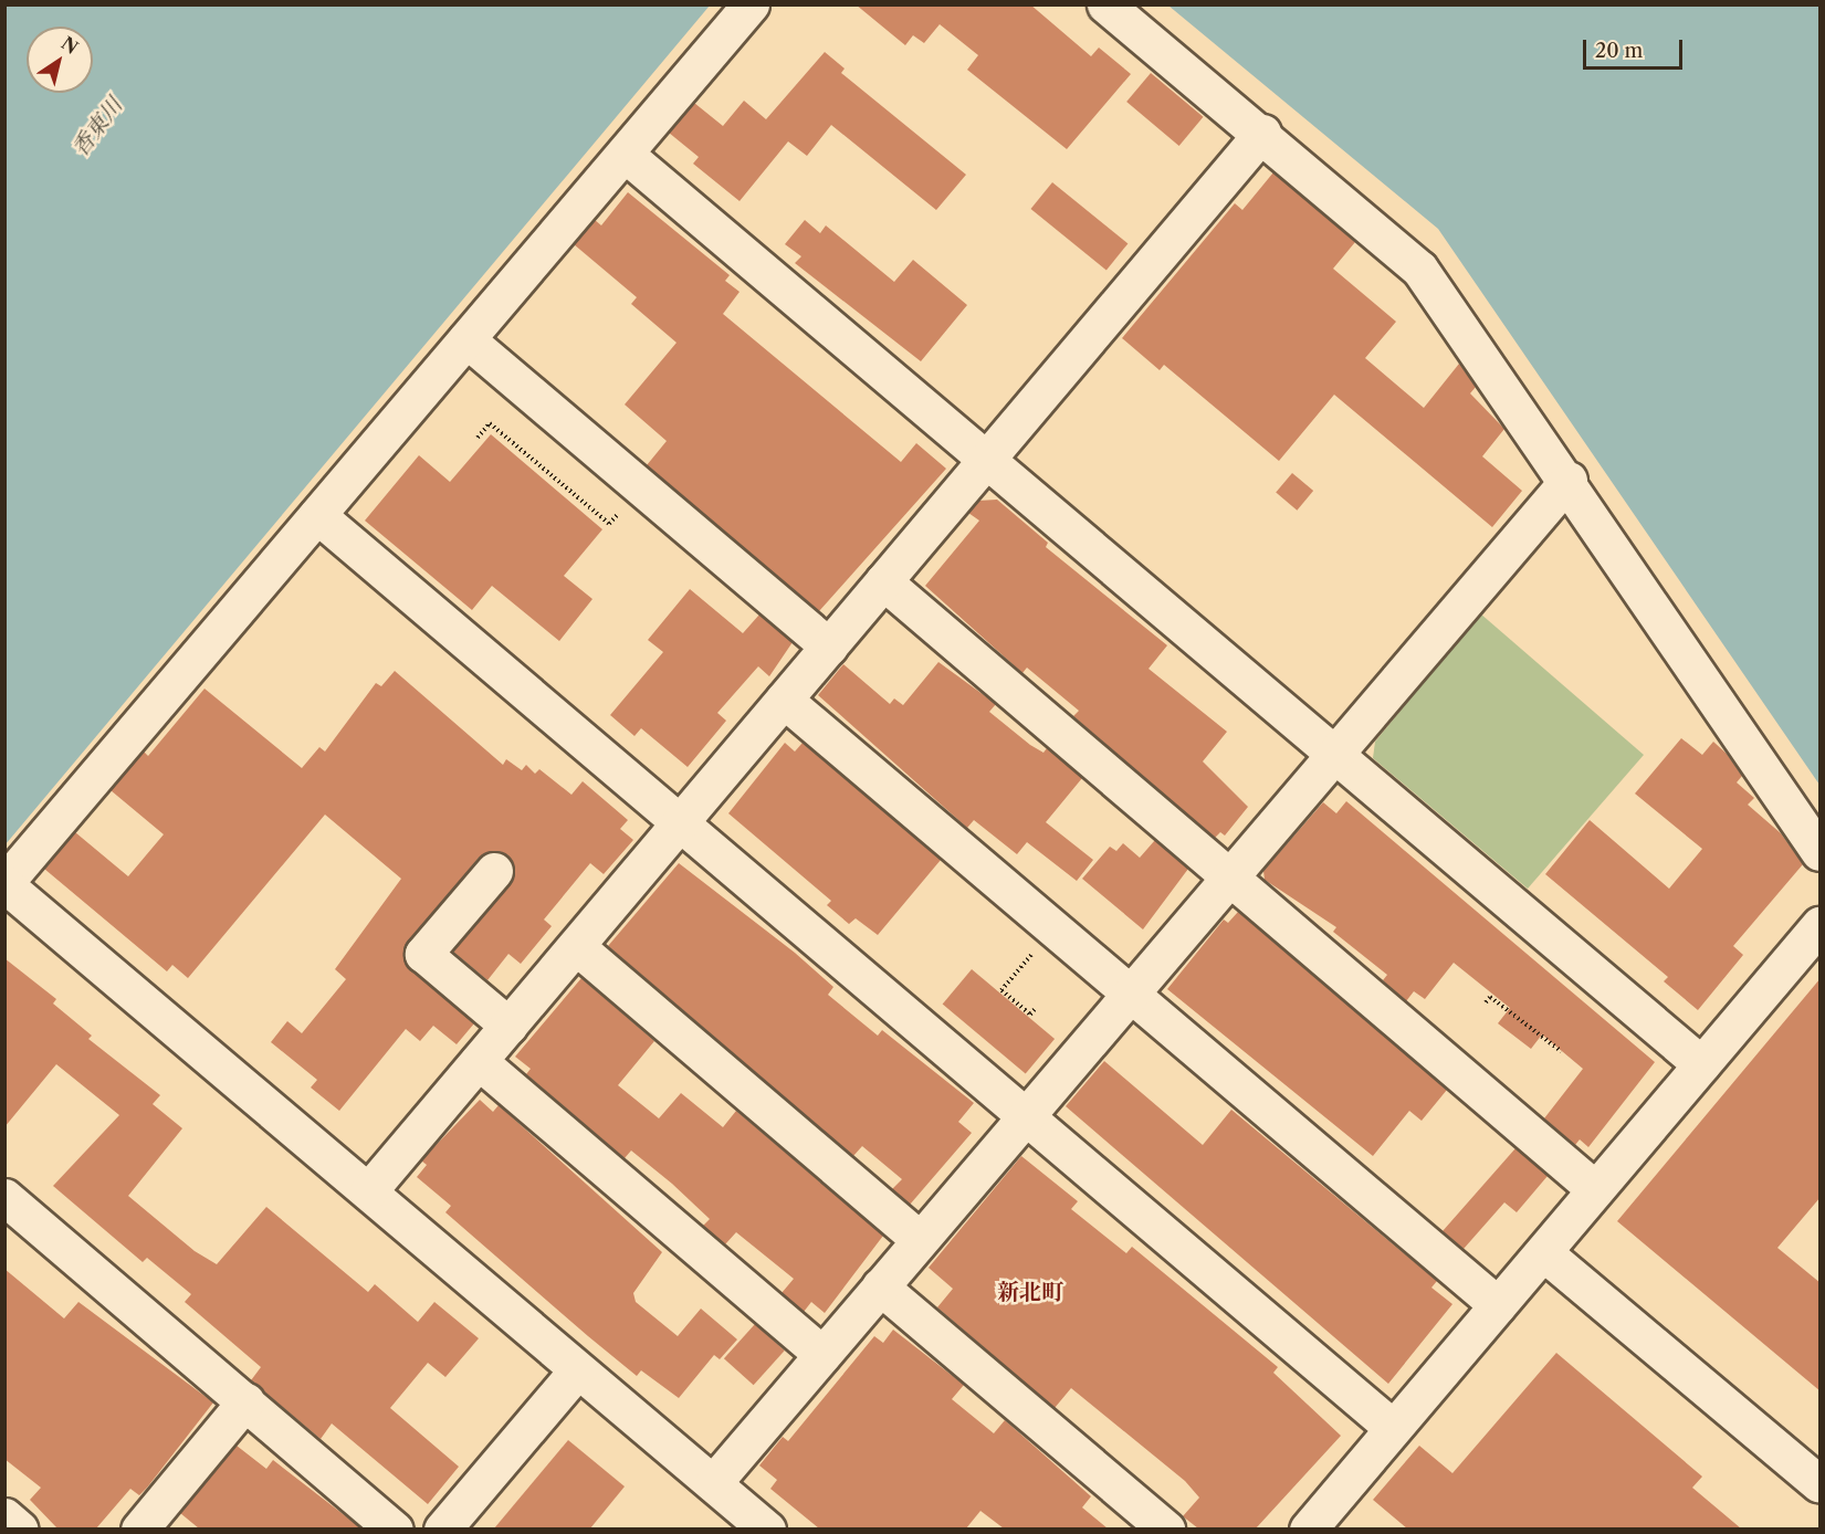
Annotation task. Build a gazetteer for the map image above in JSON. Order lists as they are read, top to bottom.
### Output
{
  "districts": ["新北町"],
  "water": ["香東川"],
  "scale_bar": "20 m",
  "north": "top right"
}
